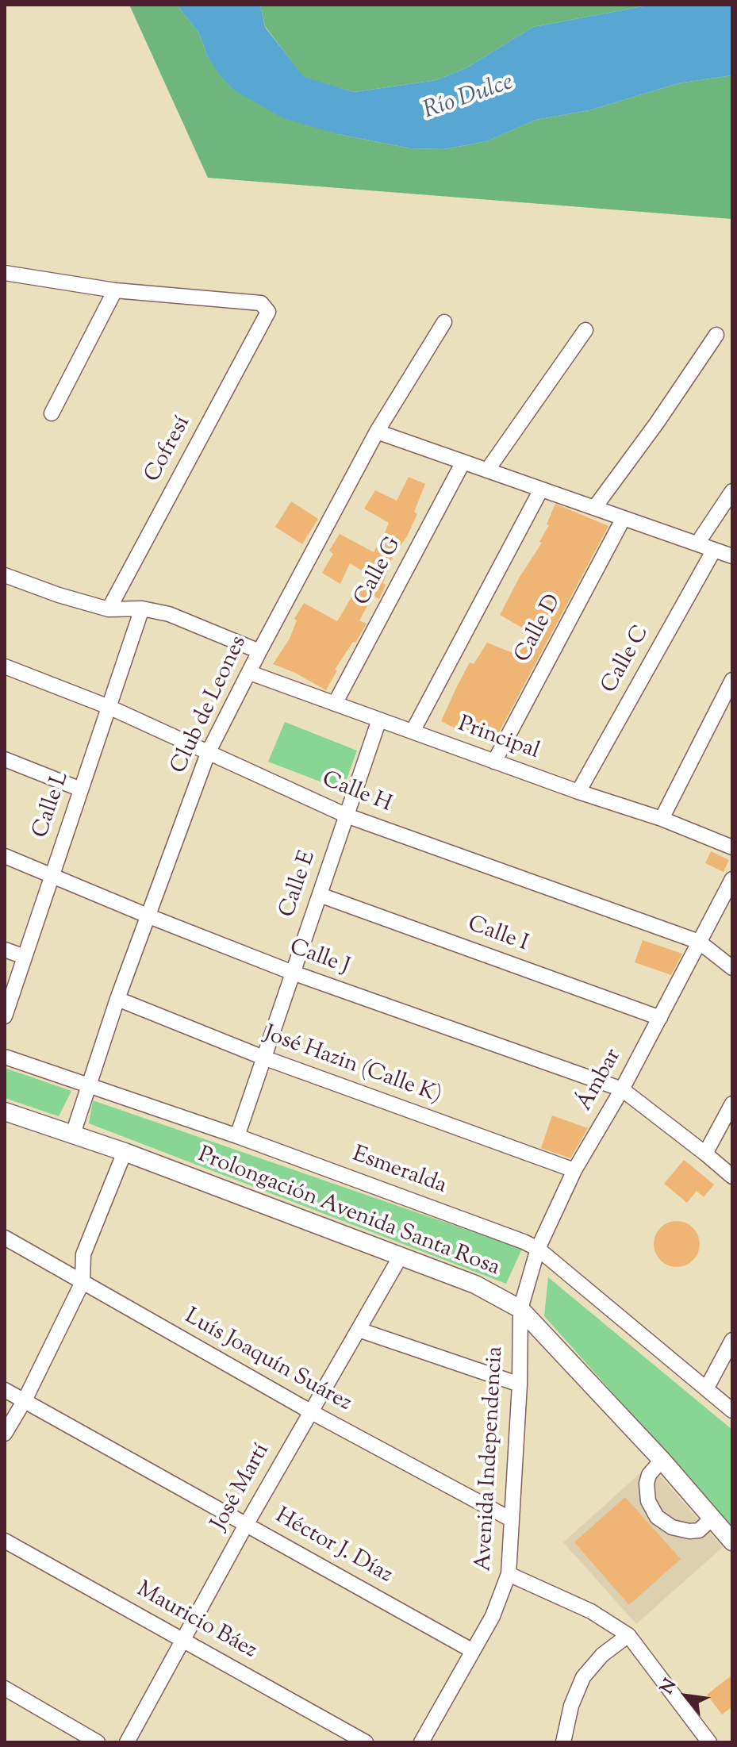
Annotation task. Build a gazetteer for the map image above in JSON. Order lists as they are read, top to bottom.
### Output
{
  "streets": {
    "main road": ["Prolongación Avenida Santa Rosa"],
    "street": [
      "Cofresí",
      "Calle G",
      "Calle D",
      "Calle C",
      "Club de Leones",
      "Principal",
      "Calle H",
      "Calle L",
      "Calle E",
      "Calle I",
      "Calle J",
      "José Hazin (Calle K)",
      "Ámbar",
      "Esmeralda",
      "Luís Joaquín Suárez",
      "Avenida Independencia",
      "José Martí",
      "Héctor J. Díaz",
      "Mauricio Báez"
    ]
  },
  "crossings": [
    ["Calle G", "Principal"],
    ["Calle D", "Principal"],
    ["Calle C", "Principal"],
    ["Club de Leones", "Principal"],
    ["Club de Leones", "Calle H"],
    ["Club de Leones", "Calle J"],
    ["Club de Leones", "José Hazin (Calle K)"],
    ["Club de Leones", "Esmeralda"],
    ["Club de Leones", "Prolongación Avenida Santa Rosa"],
    ["Principal", "Calle E"],
    ["Calle H", "Calle L"],
    ["Calle H", "Calle E"],
    ["Calle H", "Ámbar"],
    ["Calle L", "Calle J"],
    ["Calle E", "Calle I"],
    ["Calle E", "Calle J"],
    ["Calle E", "José Hazin (Calle K)"],
    ["Calle E", "Esmeralda"],
    ["Calle I", "Ámbar"],
    ["Calle J", "Ámbar"],
    ["José Hazin (Calle K)", "Ámbar"],
    ["Ámbar", "Esmeralda"],
    ["Ámbar", "Prolongación Avenida Santa Rosa"],
    ["Ámbar", "Avenida Independencia"],
    ["Prolongación Avenida Santa Rosa", "Avenida Independencia"],
    ["Prolongación Avenida Santa Rosa", "José Martí"],
    ["Luís Joaquín Suárez", "Avenida Independencia"],
    ["Luís Joaquín Suárez", "José Martí"],
    ["Avenida Independencia", "Héctor J. Díaz"],
    ["José Martí", "Héctor J. Díaz"],
    ["José Martí", "Mauricio Báez"]
  ],
  "water": ["Río Dulce"],
  "north": "top left"
}
